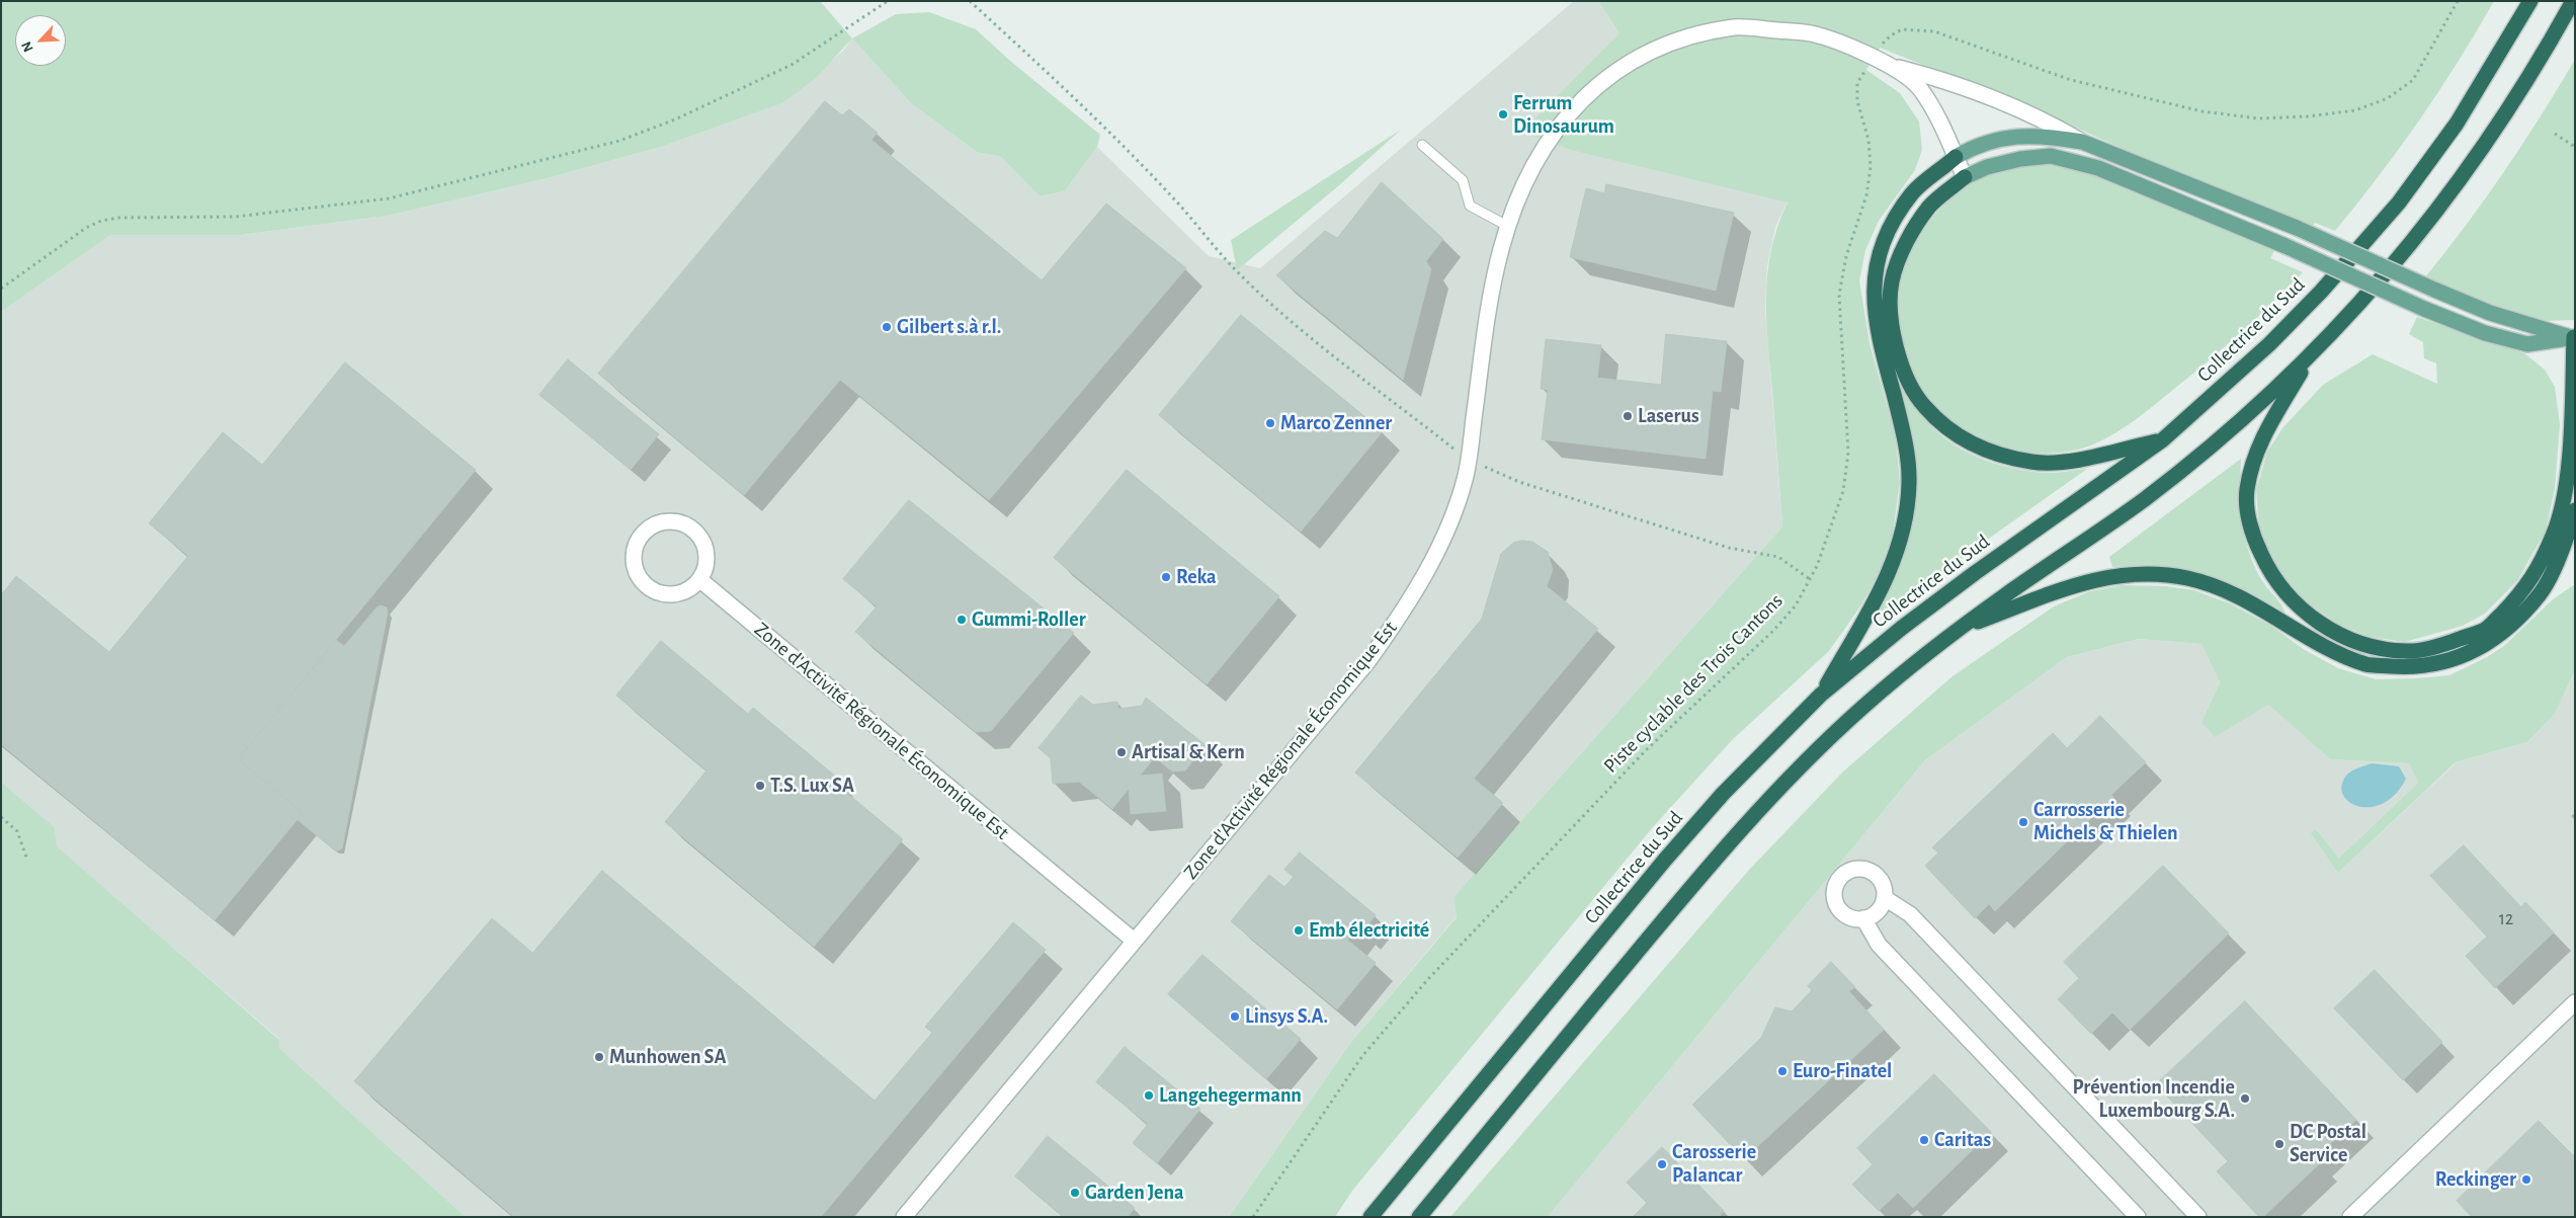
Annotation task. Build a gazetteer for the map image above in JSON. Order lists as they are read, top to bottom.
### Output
{
  "streets": {
    "highway": ["Collectrice du Sud"],
    "street": ["Zone d'Activité Régionale Économique Est"],
    "path": ["Piste cyclable des Trois Cantons"]
  },
  "crossings": [
    ["Piste cyclable des Trois Cantons", "Zone d'Activité Régionale Économique Est"]
  ],
  "places": [
    "Ferrum Dinosaurum",
    "Gilbert s.à r.l.",
    "Laserus",
    "Marco Zenner",
    "Reka",
    "Gummi-Roller",
    "Artisal & Kern",
    "T.S. Lux SA",
    "Carrosserie Michels & Thielen",
    "Emb électricité",
    "Linsys S.A.",
    "Munhowen SA",
    "Euro-Finatel",
    "Langehegermann",
    "Prévention Incendie Luxembourg S.A.",
    "Caritas",
    "DC Postal Service",
    "Carosserie Palancar",
    "Reckinger",
    "Garden Jena"
  ],
  "house_numbers": ["12"],
  "north": "bottom left"
}
